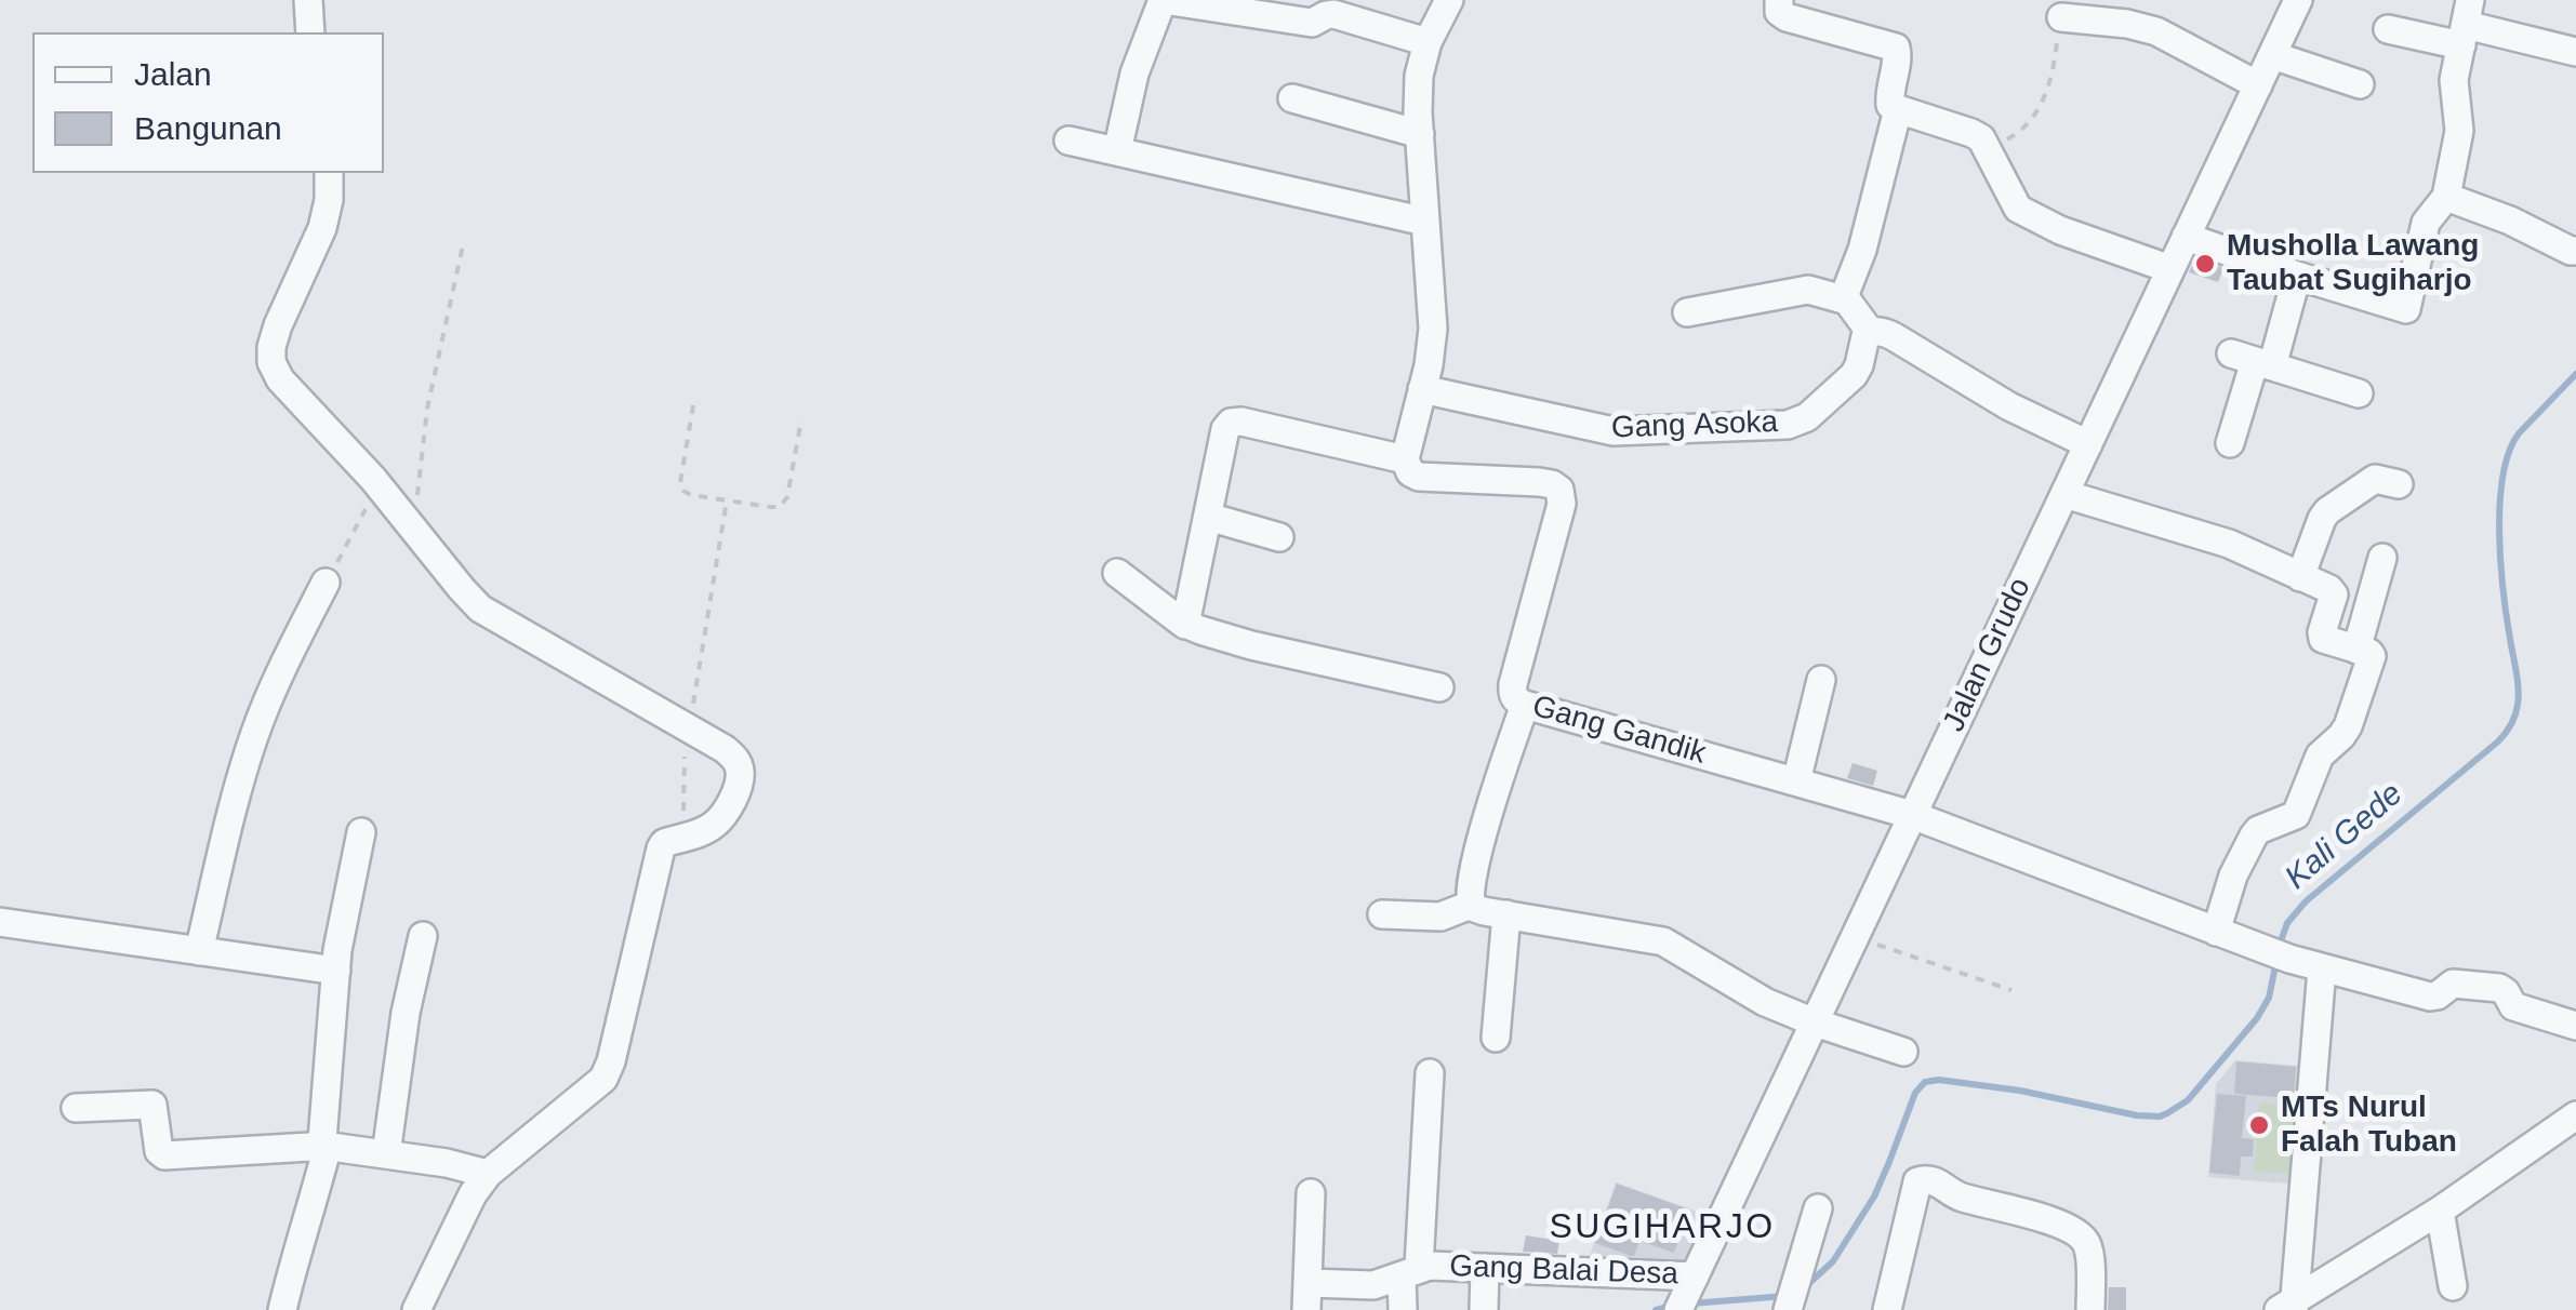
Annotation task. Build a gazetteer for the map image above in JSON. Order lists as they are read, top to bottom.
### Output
{
  "streets": {
    "street": [
      "Gang Asoka",
      "Jalan Grudo",
      "Gang Gandik",
      "Gang Balai Desa"
    ]
  },
  "crossings": [
    ["Jalan Grudo", "Gang Gandik"],
    ["Jalan Grudo", "Gang Balai Desa"]
  ],
  "districts": ["SUGIHARJO"],
  "water": ["Kali Gede"],
  "places": ["Musholla Lawang Taubat Sugiharjo", "MTs Nurul Falah Tuban"],
  "legend": ["Jalan", "Bangunan"]
}
